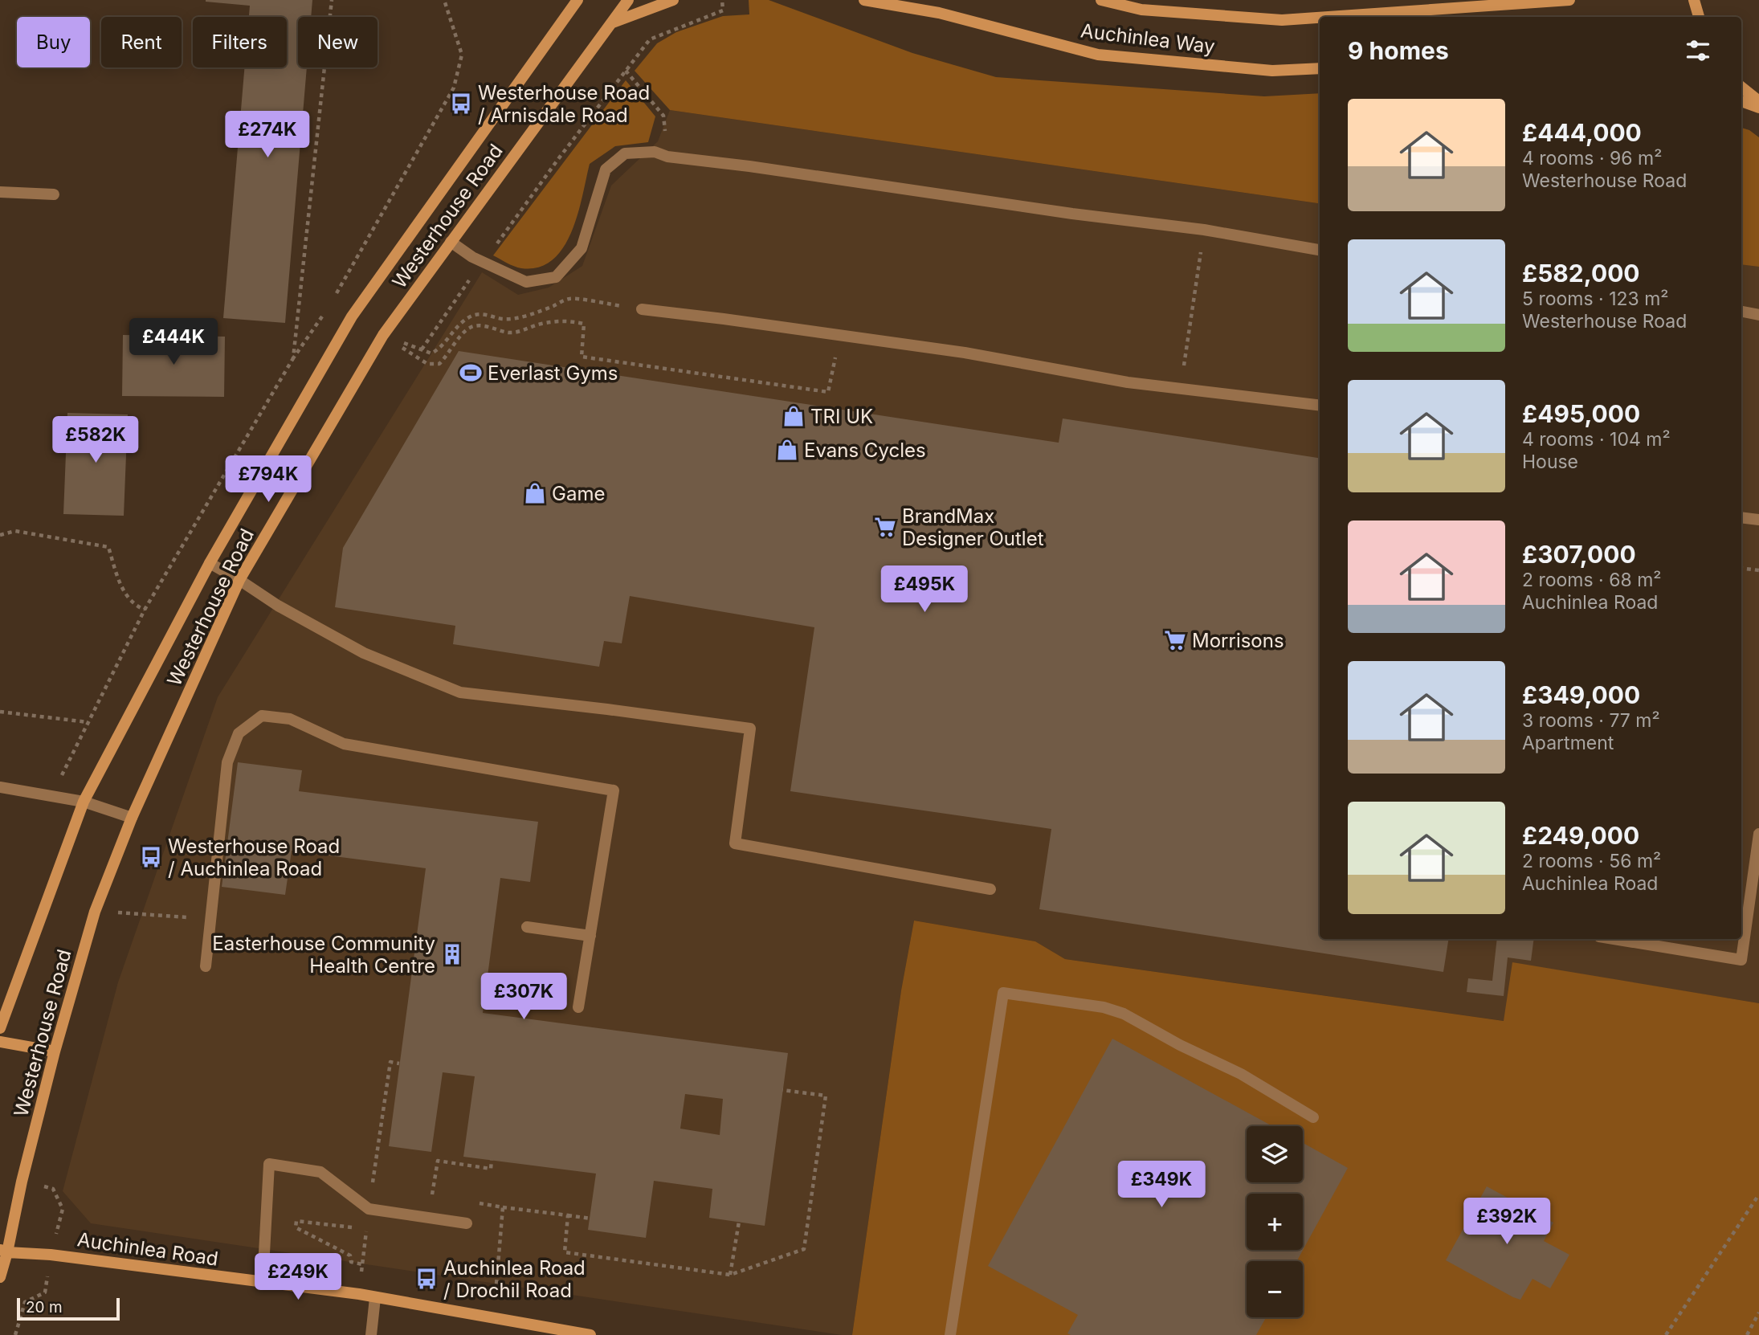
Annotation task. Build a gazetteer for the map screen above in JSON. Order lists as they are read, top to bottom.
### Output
{
  "streets": {
    "street": ["Auchinlea Way", "Westerhouse Road", "Auchinlea Road"]
  },
  "crossings": [
    ["Westerhouse Road", "Auchinlea Road"]
  ],
  "places": {
    "bus stop": ["Westerhouse Road / Arnisdale Road", "Westerhouse Road / Auchinlea Road", "Auchinlea Road / Drochil Road"],
    "sports": ["Everlast Gyms"],
    "shop": ["TRI UK", "Evans Cycles", "Game"],
    "supermarket": ["BrandMax Designer Outlet", "Morrisons"],
    "building": ["Easterhouse Community Health Centre"]
  },
  "scale_bar": "20 m",
  "page": {
    "chip": [
      "Buy",
      "Rent",
      "Filters",
      "New"
    ],
    "heading": "9 homes",
    "list": [
      {
        "name": "£444,000",
        "note": "4 rooms · 96 m² · Westerhouse Road"
      },
      {
        "name": "£582,000",
        "note": "5 rooms · 123 m² · Westerhouse Road"
      },
      {
        "name": "£495,000",
        "note": "4 rooms · 104 m² · House"
      },
      {
        "name": "£307,000",
        "note": "2 rooms · 68 m² · Auchinlea Road"
      },
      {
        "name": "£349,000",
        "note": "3 rooms · 77 m² · Apartment"
      },
      {
        "name": "£249,000",
        "note": "2 rooms · 56 m² · Auchinlea Road"
      }
    ],
    "price": [
      "£274K",
      "£444K",
      "£582K",
      "£794K",
      "£495K",
      "£307K",
      "£349K",
      "£392K",
      "£249K"
    ],
    "map_buttons": ["+", "−"],
    "scale": "20 m"
  }
}
